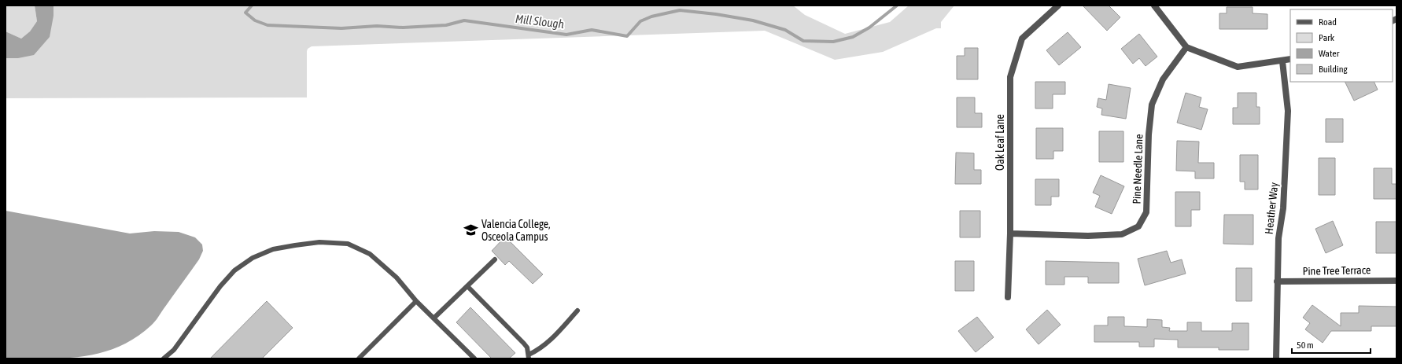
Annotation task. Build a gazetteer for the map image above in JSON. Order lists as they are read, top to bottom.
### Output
{
  "streets": {
    "street": [
      "Oak Leaf Lane",
      "Pine Needle Lane",
      "Heather Way",
      "Pine Tree Terrace"
    ]
  },
  "crossings": [
    ["Oak Leaf Lane", "Pine Needle Lane"],
    ["Heather Way", "Pine Tree Terrace"]
  ],
  "water": ["Mill Slough"],
  "places": {
    "school or university": ["Valencia College, Osceola Campus"]
  },
  "legend": [
    "Road",
    "Park",
    "Water",
    "Building"
  ],
  "scale_bar": "50 m"
}
